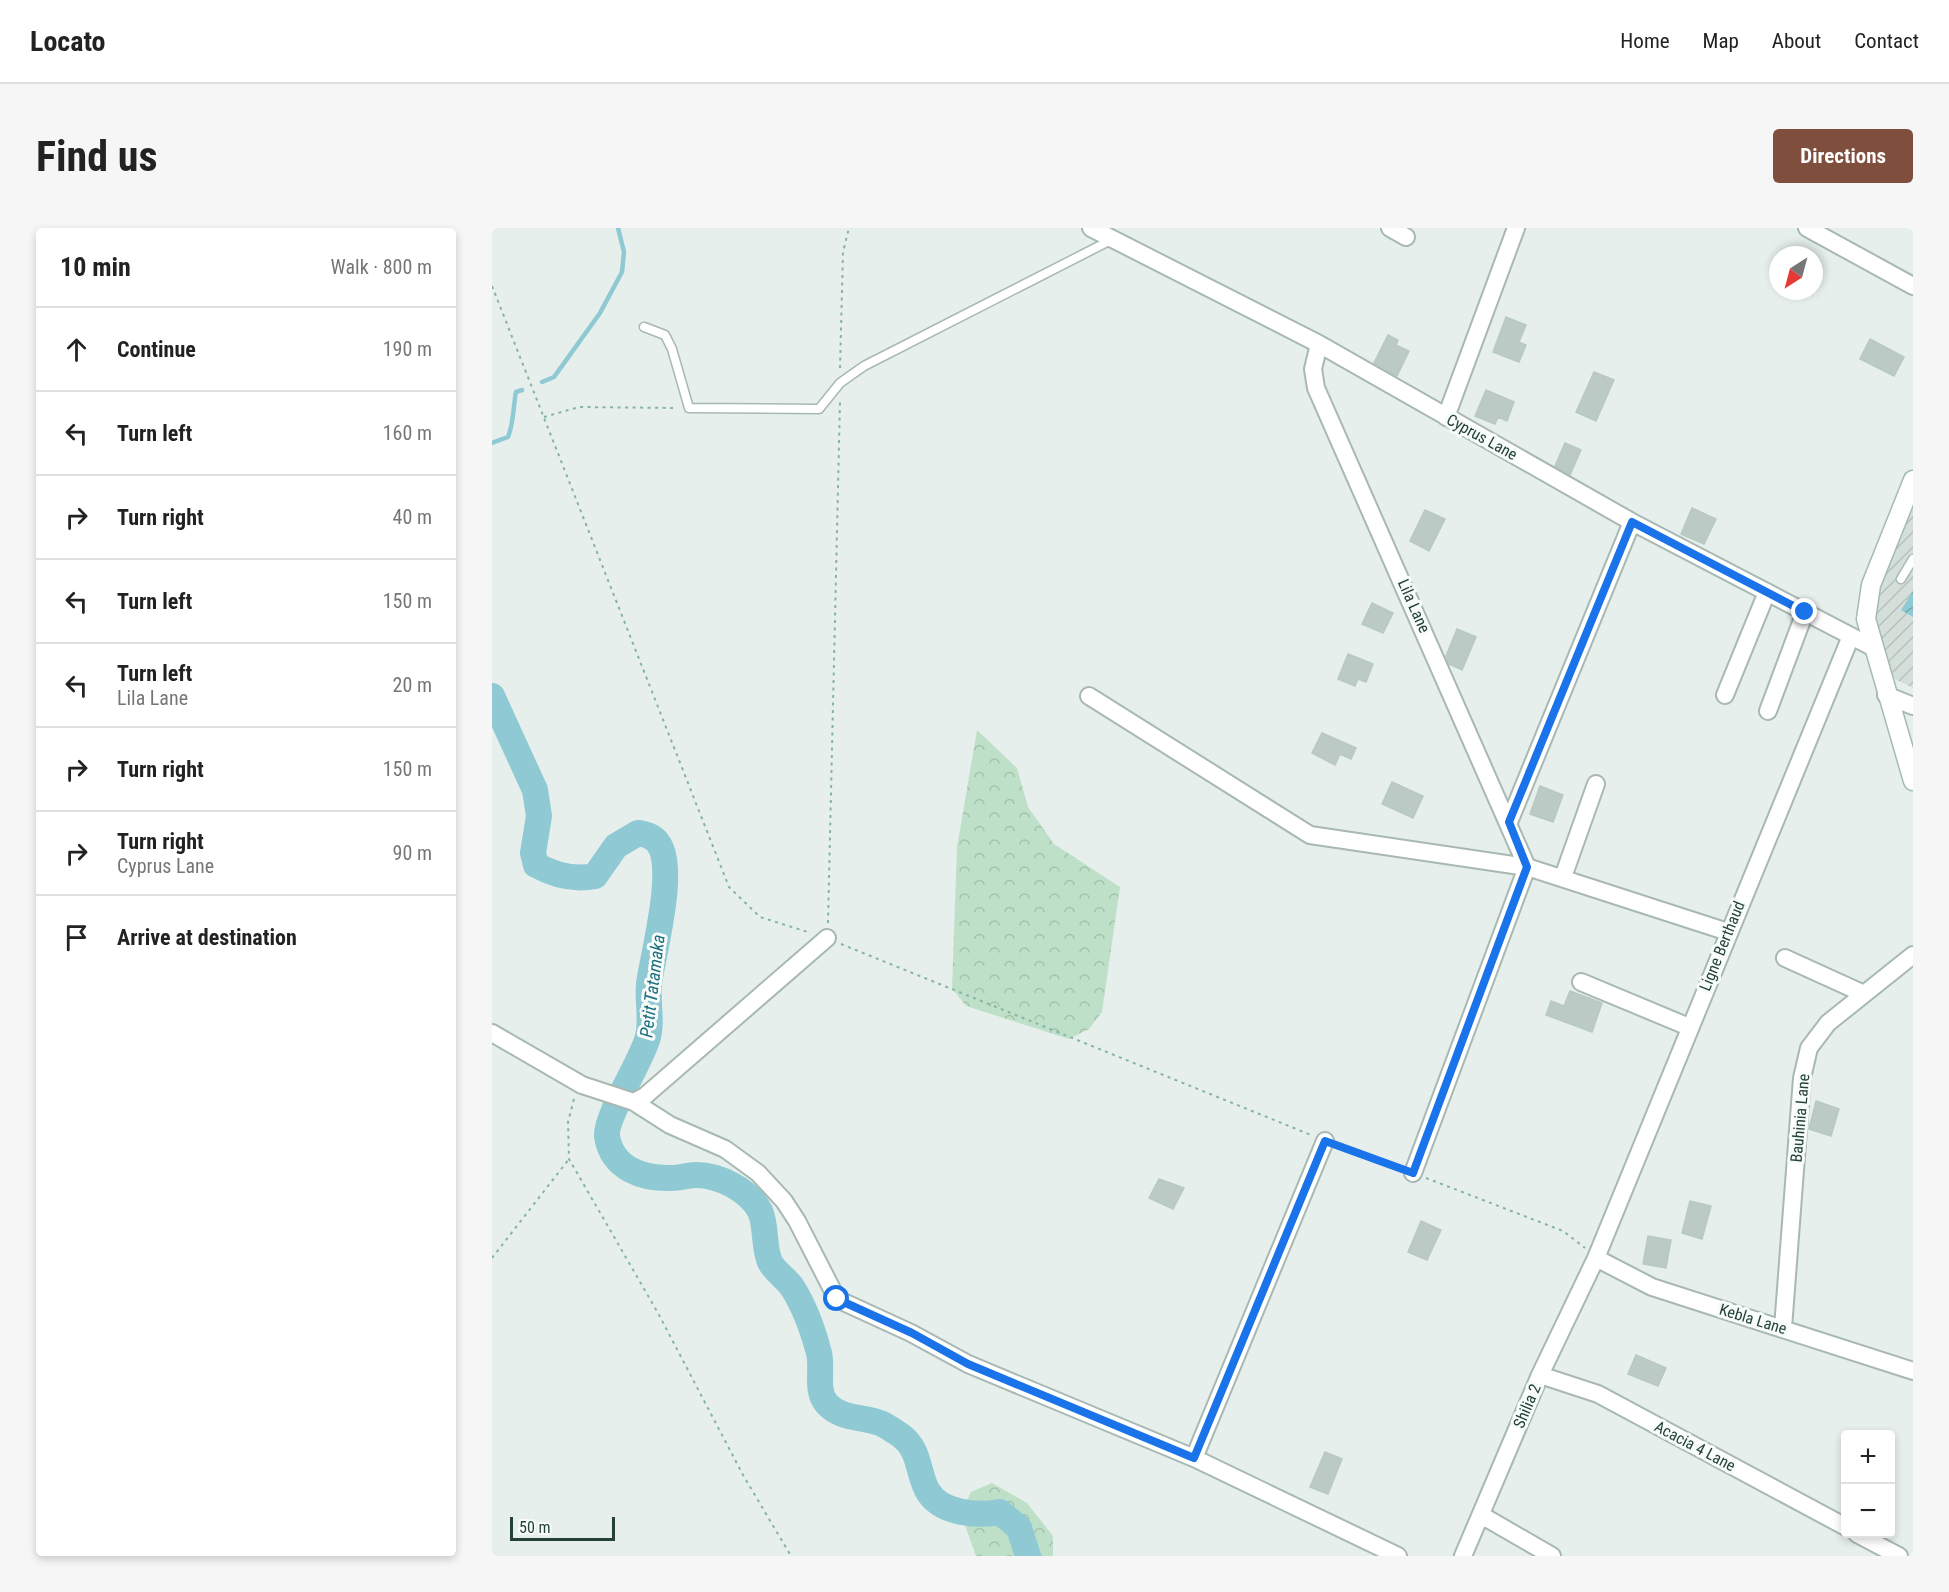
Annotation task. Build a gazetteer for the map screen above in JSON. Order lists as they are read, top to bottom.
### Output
{
  "streets": {
    "street": [
      "Cyprus Lane",
      "Lila Lane",
      "Ligne Berthaud",
      "Bauhinia Lane",
      "Kebla Lane",
      "Shilia 2",
      "Acacia 4 Lane"
    ]
  },
  "crossings": [
    ["Cyprus Lane", "Lila Lane"],
    ["Cyprus Lane", "Ligne Berthaud"],
    ["Ligne Berthaud", "Kebla Lane"],
    ["Ligne Berthaud", "Shilia 2"],
    ["Bauhinia Lane", "Kebla Lane"],
    ["Kebla Lane", "Shilia 2"],
    ["Shilia 2", "Acacia 4 Lane"]
  ],
  "water": ["Petit Tatamaka"],
  "scale_bar": "50 m",
  "north": "bottom left",
  "page": {
    "header": "Locato",
    "nav": [
      "Home",
      "Map",
      "About",
      "Contact"
    ],
    "buttons": "Directions",
    "title": "Find us",
    "heading": ["10 min", "Walk · 800 m"],
    "list": [
      ["Continue", "190 m"],
      ["Turn left", "160 m"],
      ["Turn right", "40 m"],
      ["Turn left", "150 m"],
      ["Turn left", "Lila Lane", "20 m"],
      ["Turn right", "150 m"],
      ["Turn right", "Cyprus Lane", "90 m"],
      "Arrive at destination"
    ],
    "map_buttons": ["+", "−"],
    "scale": "50 m"
  }
}
